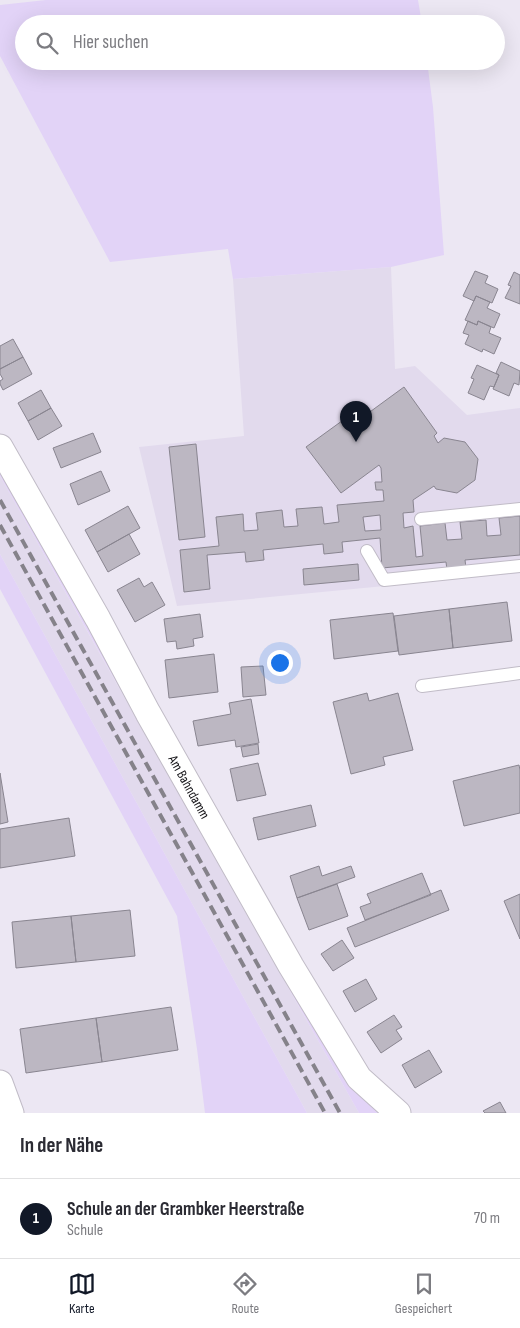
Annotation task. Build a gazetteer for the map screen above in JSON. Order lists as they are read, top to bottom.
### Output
{
  "streets": {
    "street": ["Am Bahndamm"]
  },
  "page": {
    "search": "Hier suchen",
    "pins": "1",
    "heading": "In der Nähe",
    "list": [
      {
        "mark": "1",
        "name": "Schule an der Grambker Heerstraße",
        "note": "Schule",
        "value": "70 m"
      }
    ],
    "nav": ["Karte", "Route", "Gespeichert"]
  }
}
